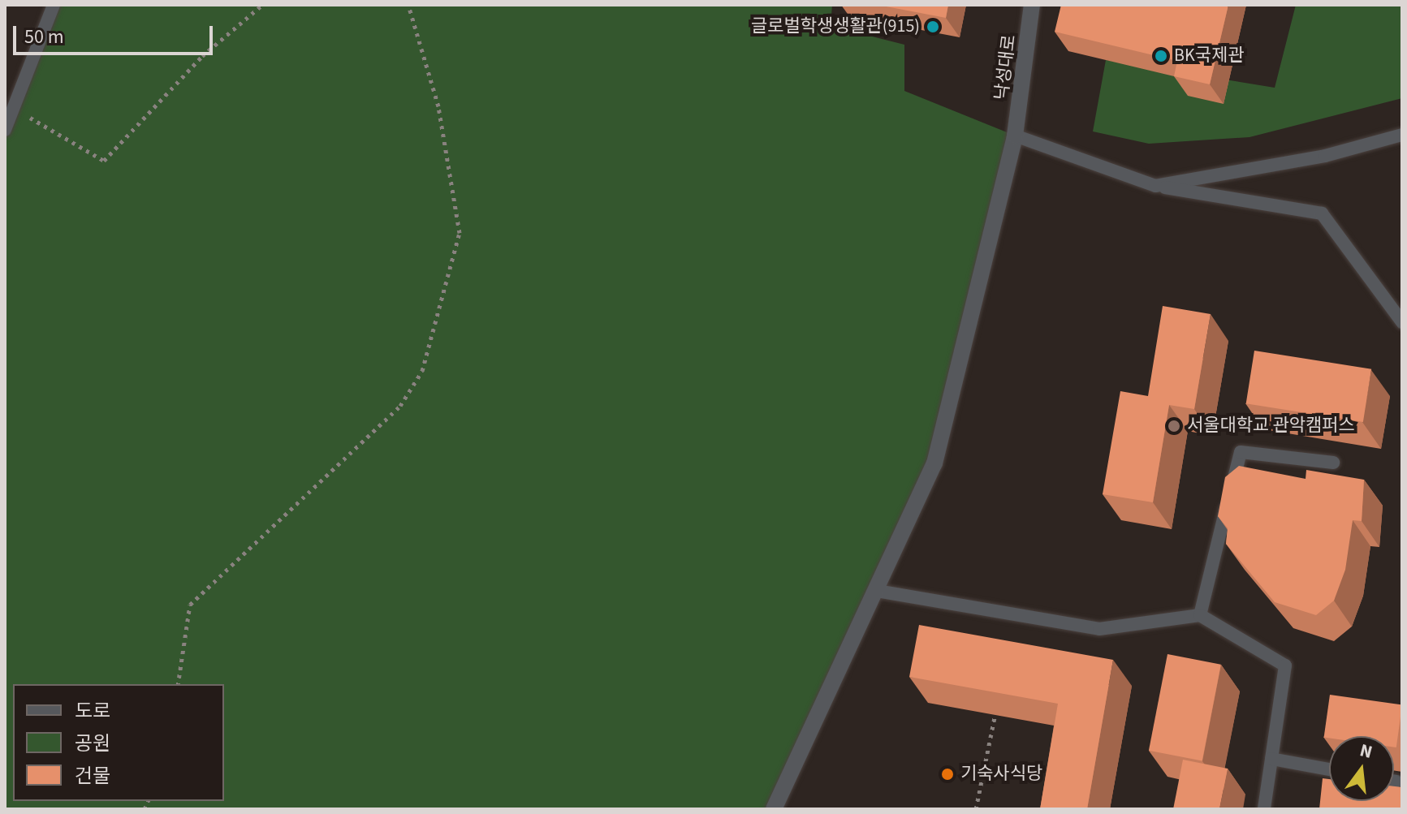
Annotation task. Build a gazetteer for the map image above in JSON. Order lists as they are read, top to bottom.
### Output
{
  "streets": {
    "lane": ["낙성대로"]
  },
  "places": [
    "글로벌학생생활관(915)",
    "BK국제관",
    "서울대학교 관악캠퍼스",
    "기숙사식당"
  ],
  "legend": ["도로", "공원", "건물"],
  "scale_bar": "50 m",
  "north": "top"
}
